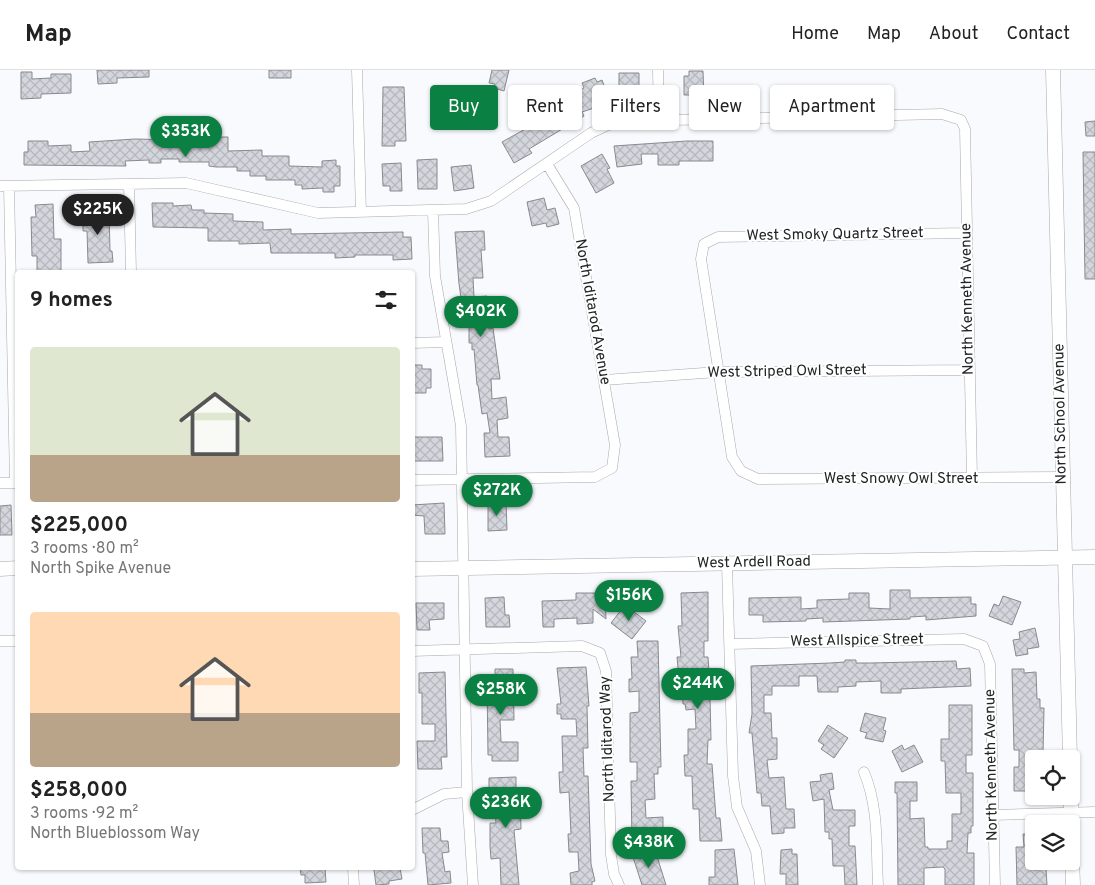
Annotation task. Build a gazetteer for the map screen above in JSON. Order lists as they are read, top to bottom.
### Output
{
  "streets": {
    "street": [
      "West Smoky Quartz Street",
      "North Kenneth Avenue",
      "North Iditarod Avenue",
      "West Striped Owl Street",
      "North School Avenue",
      "West Snowy Owl Street",
      "West Ardell Road",
      "West Allspice Street",
      "North Iditarod Way"
    ]
  },
  "crossings": [
    ["West Smoky Quartz Street", "North Kenneth Avenue"],
    ["West Smoky Quartz Street", "West Striped Owl Street"],
    ["West Smoky Quartz Street", "West Snowy Owl Street"],
    ["North Kenneth Avenue", "West Striped Owl Street"],
    ["North Kenneth Avenue", "West Snowy Owl Street"],
    ["North Kenneth Avenue", "West Allspice Street"],
    ["North Iditarod Avenue", "West Striped Owl Street"],
    ["West Striped Owl Street", "West Snowy Owl Street"],
    ["North School Avenue", "West Snowy Owl Street"],
    ["North School Avenue", "West Ardell Road"]
  ],
  "page": {
    "header": "Map",
    "nav": [
      "Home",
      "Map",
      "About",
      "Contact"
    ],
    "chip": [
      "Buy",
      "Rent",
      "Filters",
      "New",
      "Apartment"
    ],
    "price": [
      "$353K",
      "$225K",
      "$402K",
      "$272K",
      "$156K",
      "$244K",
      "$258K",
      "$236K",
      "$438K"
    ],
    "heading": "9 homes",
    "list": [
      {
        "name": "$225,000",
        "note": "3 rooms · 80 m² · North Spike Avenue"
      },
      {
        "name": "$258,000",
        "note": "3 rooms · 92 m² · North Blueblossom Way"
      }
    ]
  }
}
